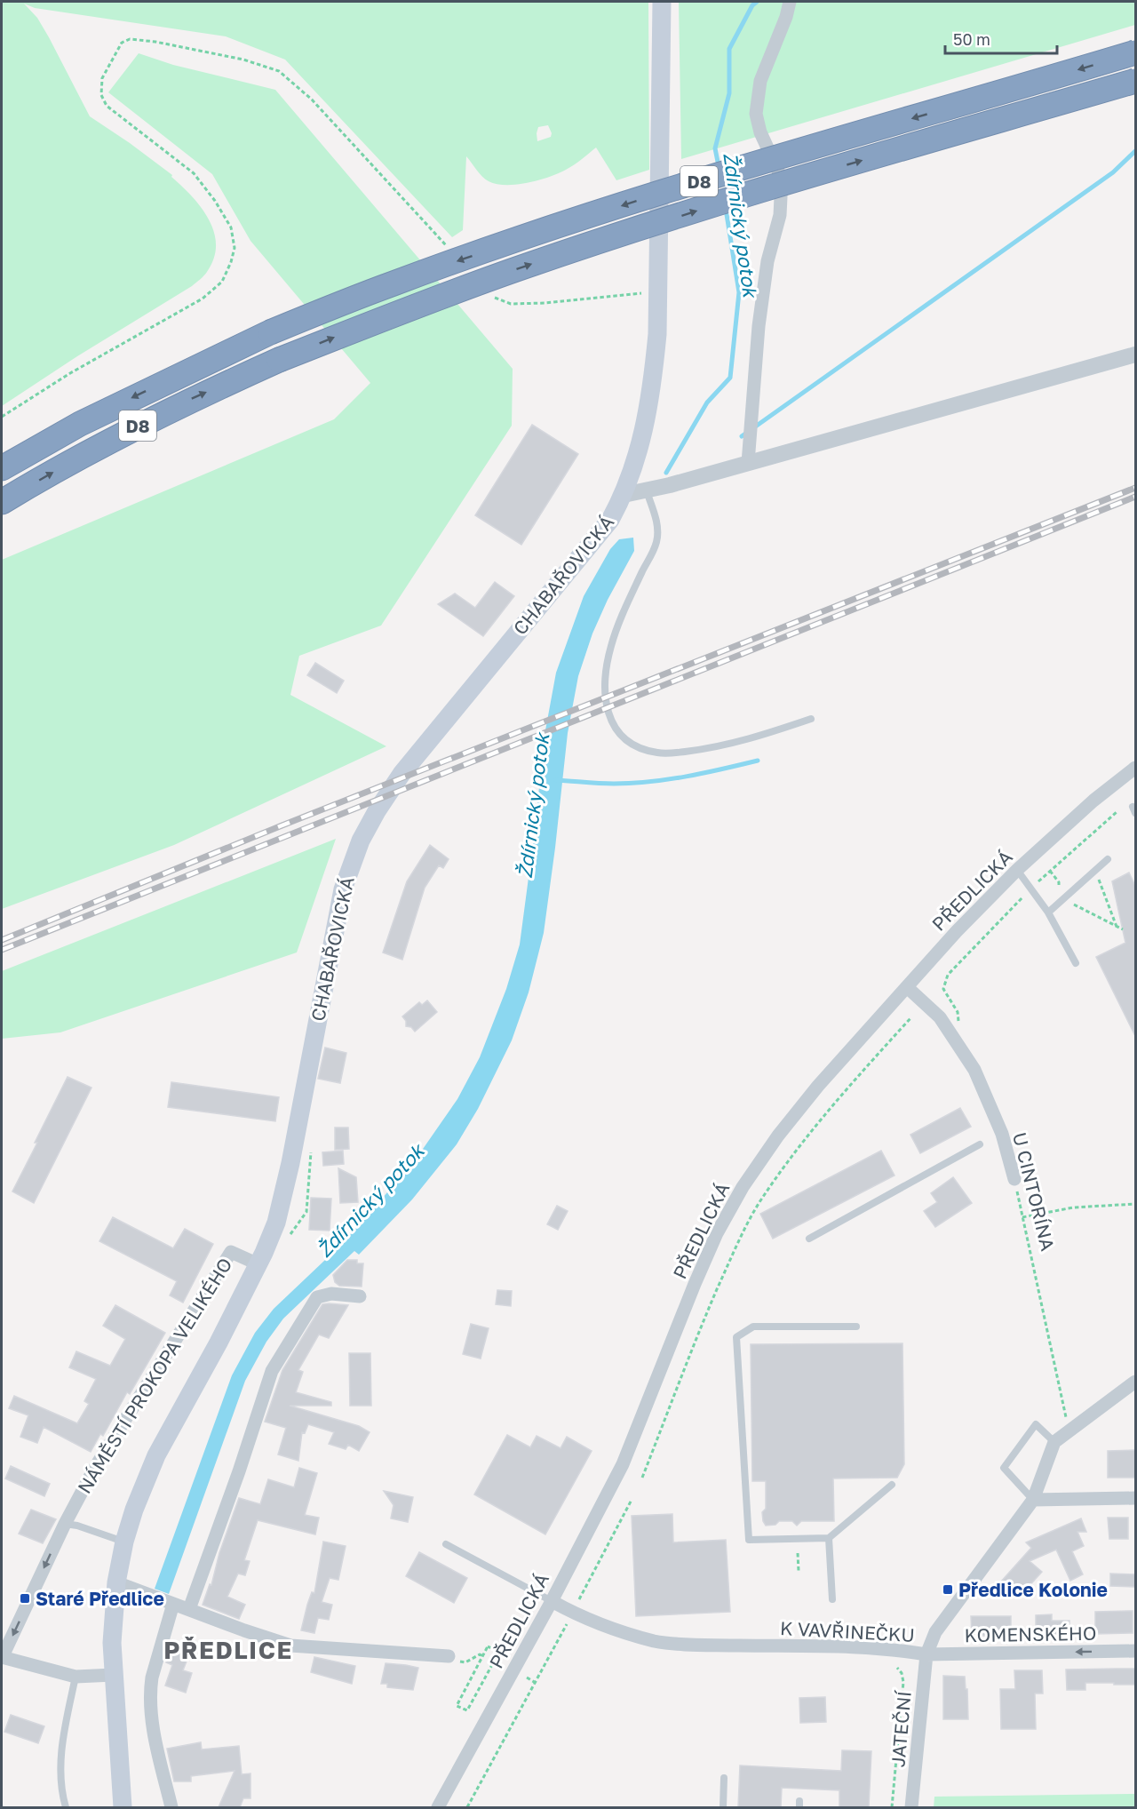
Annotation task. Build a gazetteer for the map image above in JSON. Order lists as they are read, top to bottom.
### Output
{
  "streets": {
    "highway": ["D8"],
    "main road": ["CHABAŘOVICKÁ", "NÁMĚSTÍ PROKOPA VELIKÉHO"],
    "street": [
      "PŘEDLICKÁ",
      "U CINTORÍNA",
      "K VAVŘINEČKU",
      "KOMENSKÉHO",
      "JATEČNÍ"
    ]
  },
  "crossings": [
    ["CHABAŘOVICKÁ", "NÁMĚSTÍ PROKOPA VELIKÉHO"],
    ["PŘEDLICKÁ", "U CINTORÍNA"],
    ["PŘEDLICKÁ", "K VAVŘINEČKU"],
    ["K VAVŘINEČKU", "KOMENSKÉHO"],
    ["K VAVŘINEČKU", "JATEČNÍ"],
    ["KOMENSKÉHO", "JATEČNÍ"]
  ],
  "one_way": ["KOMENSKÉHO"],
  "districts": ["PŘEDLICE"],
  "water": ["Ždírnický potok"],
  "places": {
    "transit": ["Předlice Kolonie", "Staré Předlice"]
  },
  "scale_bar": "50 m"
}
